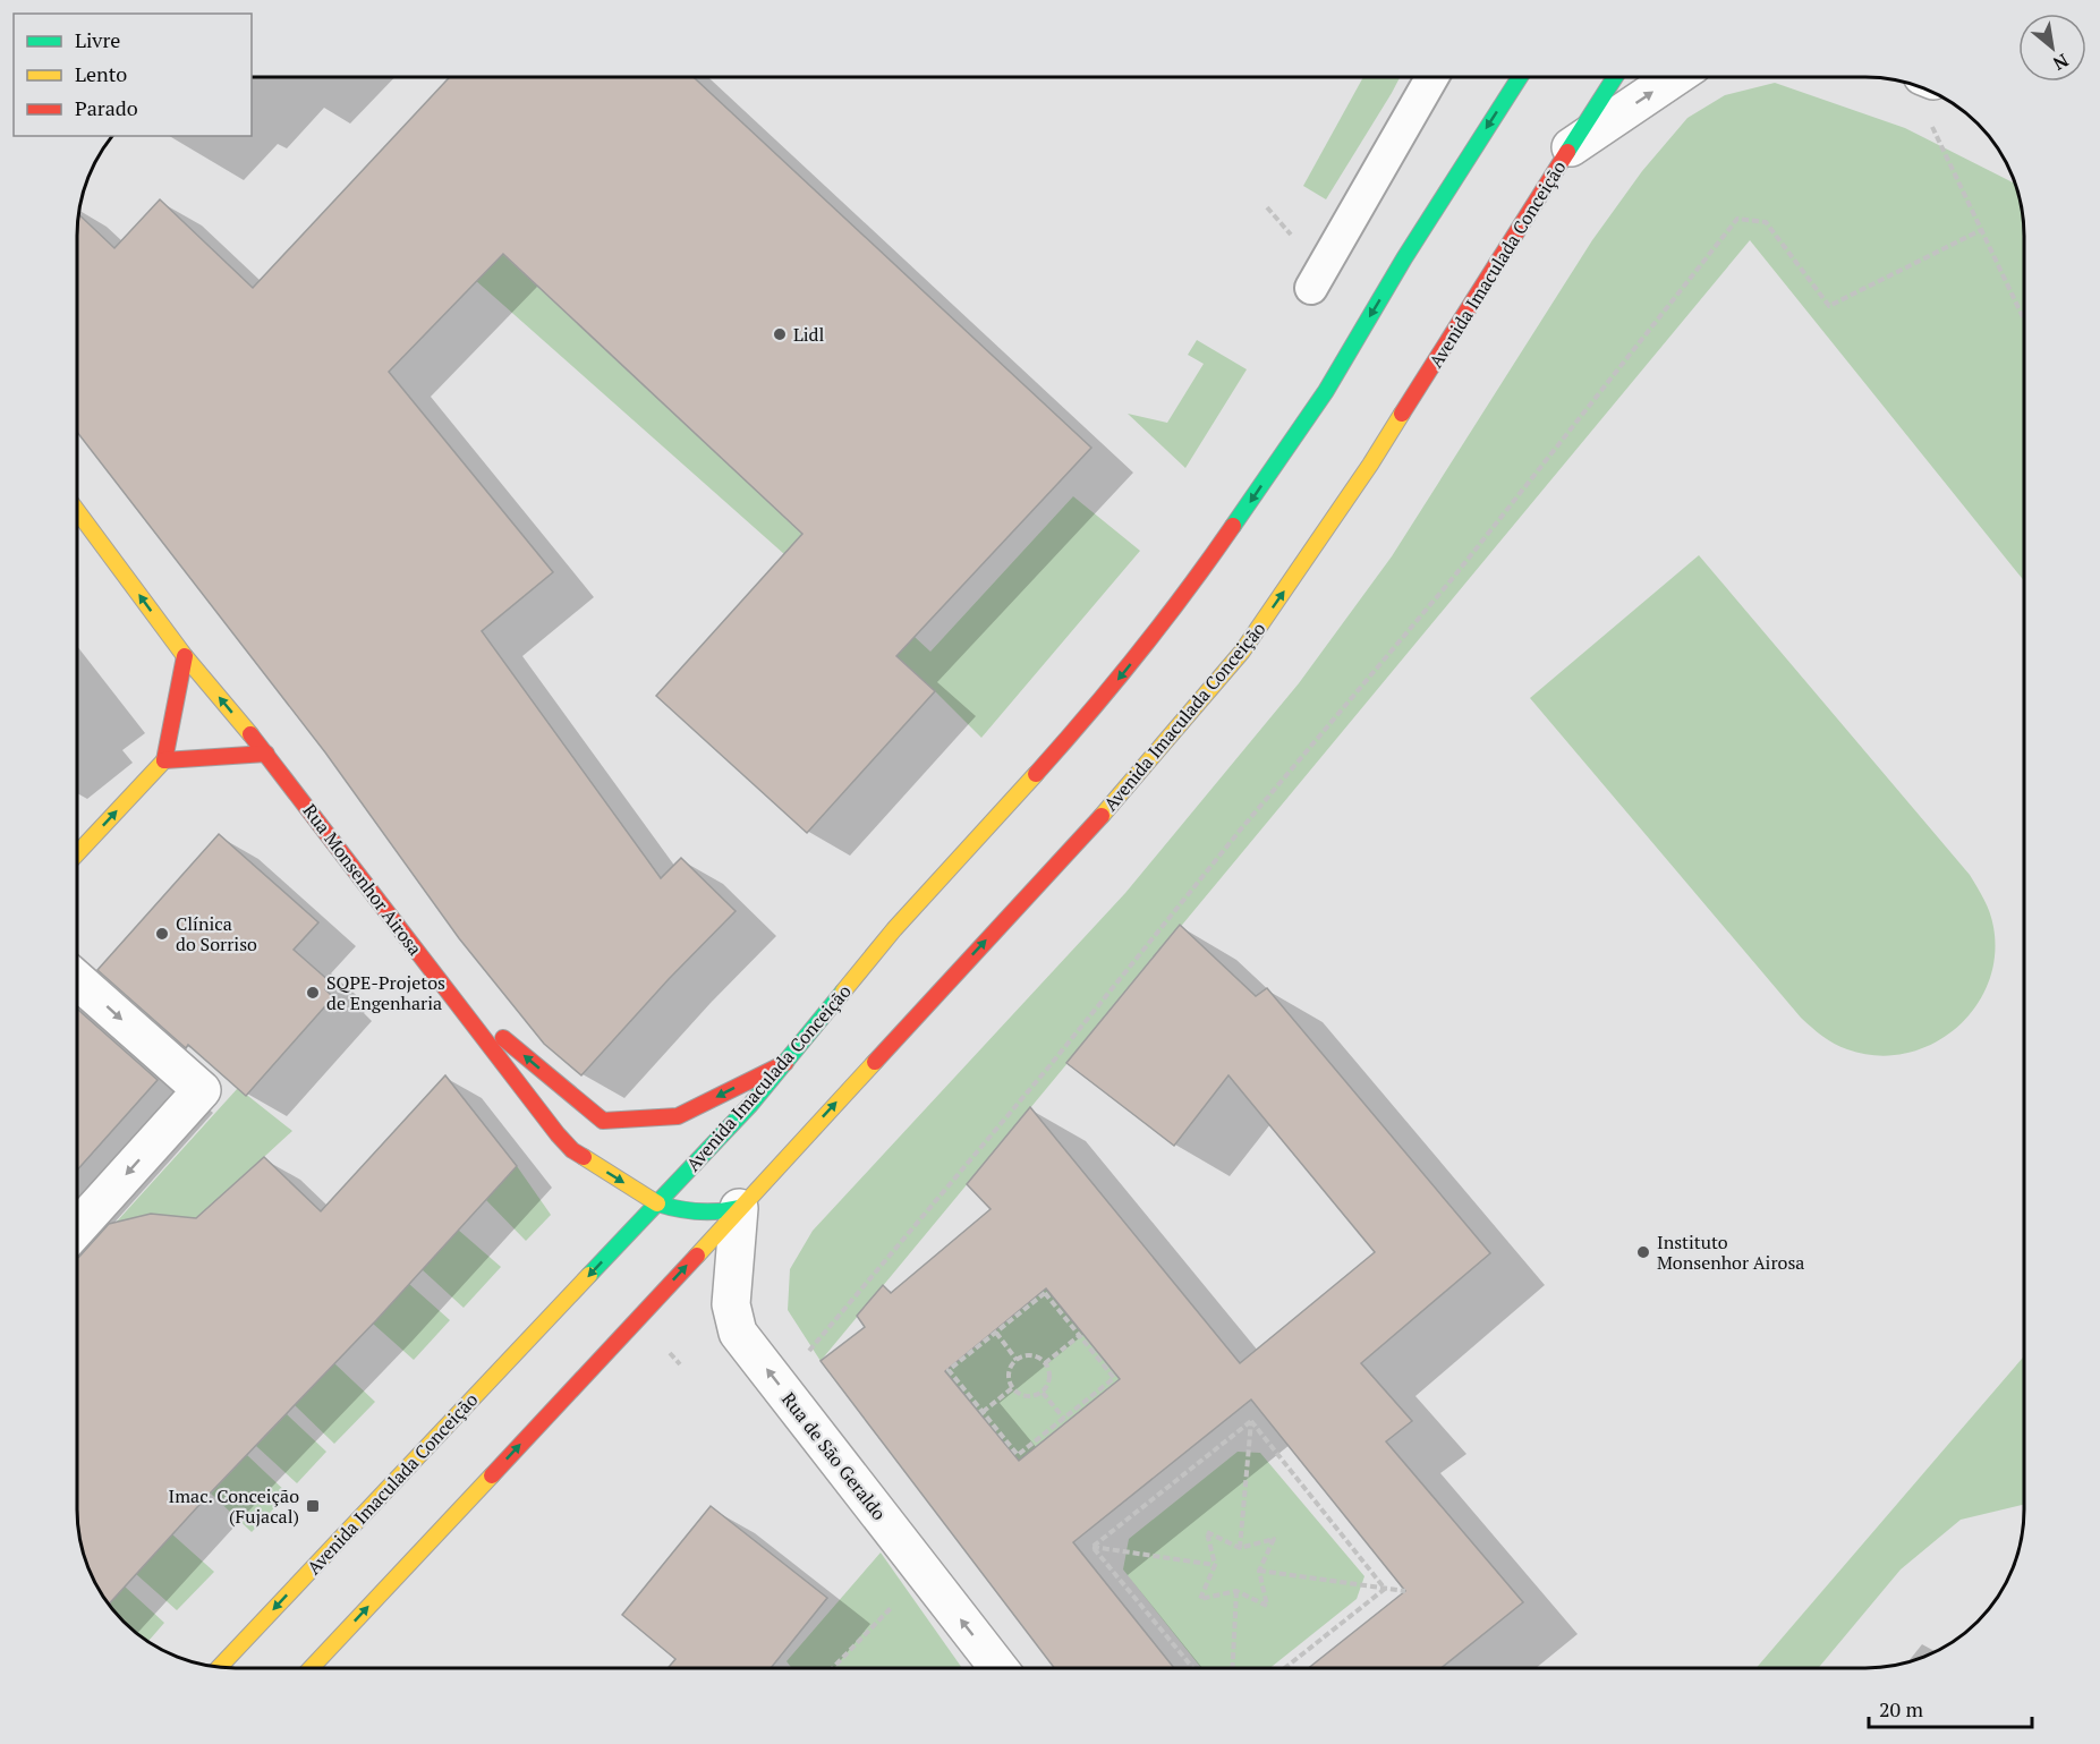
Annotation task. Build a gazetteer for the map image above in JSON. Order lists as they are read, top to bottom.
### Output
{
  "streets": {
    "main road": ["Avenida Imaculada Conceição", "Rua Monsenhor Airosa"],
    "street": ["Rua de São Geraldo"]
  },
  "crossings": [
    ["Avenida Imaculada Conceição", "Rua Monsenhor Airosa"],
    ["Avenida Imaculada Conceição", "Rua de São Geraldo"]
  ],
  "one_way": ["Rua de São Geraldo"],
  "places": {
    "other": [
      "Lidl",
      "Clínica do Sorriso",
      "SQPE-Projetos de Engenharia",
      "Instituto Monsenhor Airosa"
    ],
    "transit": ["Imac. Conceição (Fujacal)"]
  },
  "legend": ["Livre", "Lento", "Parado"],
  "scale_bar": "20 m",
  "north": "bottom right"
}
